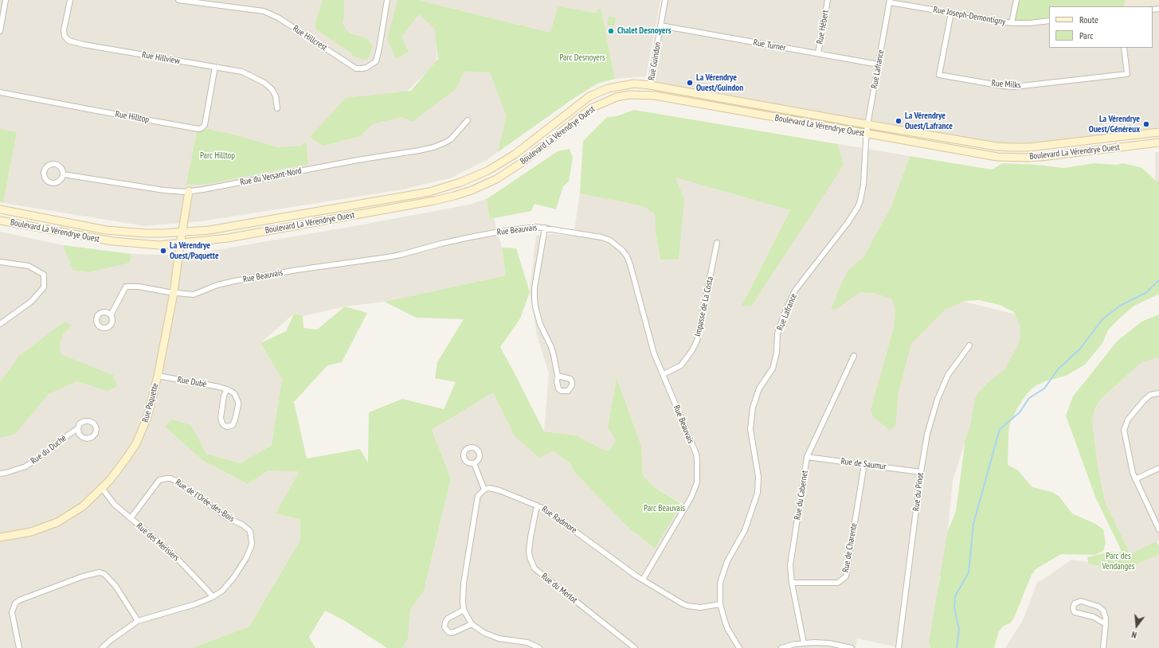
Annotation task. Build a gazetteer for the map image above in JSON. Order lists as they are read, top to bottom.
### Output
{
  "streets": {
    "main road": ["Boulevard La Vérendrye Ouest", "Rue Paquette"],
    "street": [
      "Rue Joseph-Demontigny",
      "Rue Hébert",
      "Rue Hillcrest",
      "Rue Turner",
      "Rue Hillview",
      "Rue Guindon",
      "Rue Lafrance",
      "Rue Milks",
      "Rue Hilltop",
      "Rue du Versant-Nord",
      "Rue Beauvais",
      "Impasse de La Costa",
      "Rue Dubé",
      "Rue du Duché",
      "Rue de Saumur",
      "Rue du Pinot",
      "Rue du Cabernet",
      "Rue de l'Orée-des-Bois",
      "Rue Radmore",
      "Rue des Merisiers",
      "Rue de Charente",
      "Rue du Merlot"
    ]
  },
  "crossings": [
    ["Rue Joseph-Demontigny", "Rue Lafrance"],
    ["Rue Joseph-Demontigny", "Rue Milks"],
    ["Rue Hébert", "Rue Turner"],
    ["Rue Turner", "Rue Guindon"],
    ["Rue Turner", "Rue Lafrance"],
    ["Rue Hillview", "Rue Hilltop"],
    ["Rue Guindon", "Boulevard La Vérendrye Ouest"],
    ["Rue Lafrance", "Boulevard La Vérendrye Ouest"],
    ["Rue Lafrance", "Rue Radmore"],
    ["Boulevard La Vérendrye Ouest", "Rue Paquette"],
    ["Rue du Versant-Nord", "Rue Paquette"],
    ["Rue Beauvais", "Impasse de La Costa"],
    ["Rue Beauvais", "Rue Paquette"],
    ["Rue Beauvais", "Rue Radmore"],
    ["Rue Dubé", "Rue Paquette"],
    ["Rue Paquette", "Rue des Merisiers"],
    ["Rue de Saumur", "Rue du Pinot"],
    ["Rue de Saumur", "Rue du Cabernet"],
    ["Rue de Saumur", "Rue de Charente"],
    ["Rue du Cabernet", "Rue de Charente"],
    ["Rue de l'Orée-des-Bois", "Rue des Merisiers"],
    ["Rue Radmore", "Rue du Merlot"]
  ],
  "parks": [
    "Parc Desnoyers",
    "Parc Hilltop",
    "Parc Beauvais",
    "Parc des Vendanges"
  ],
  "places": [
    "Chalet Desnoyers",
    "La Vérendrye Ouest/Guindon",
    "La Vérendrye Ouest/Lafrance",
    "La Vérendrye Ouest/Généreux",
    "La Vérendrye Ouest/Paquette"
  ],
  "legend": ["Route", "Parc"],
  "north": "bottom"
}
